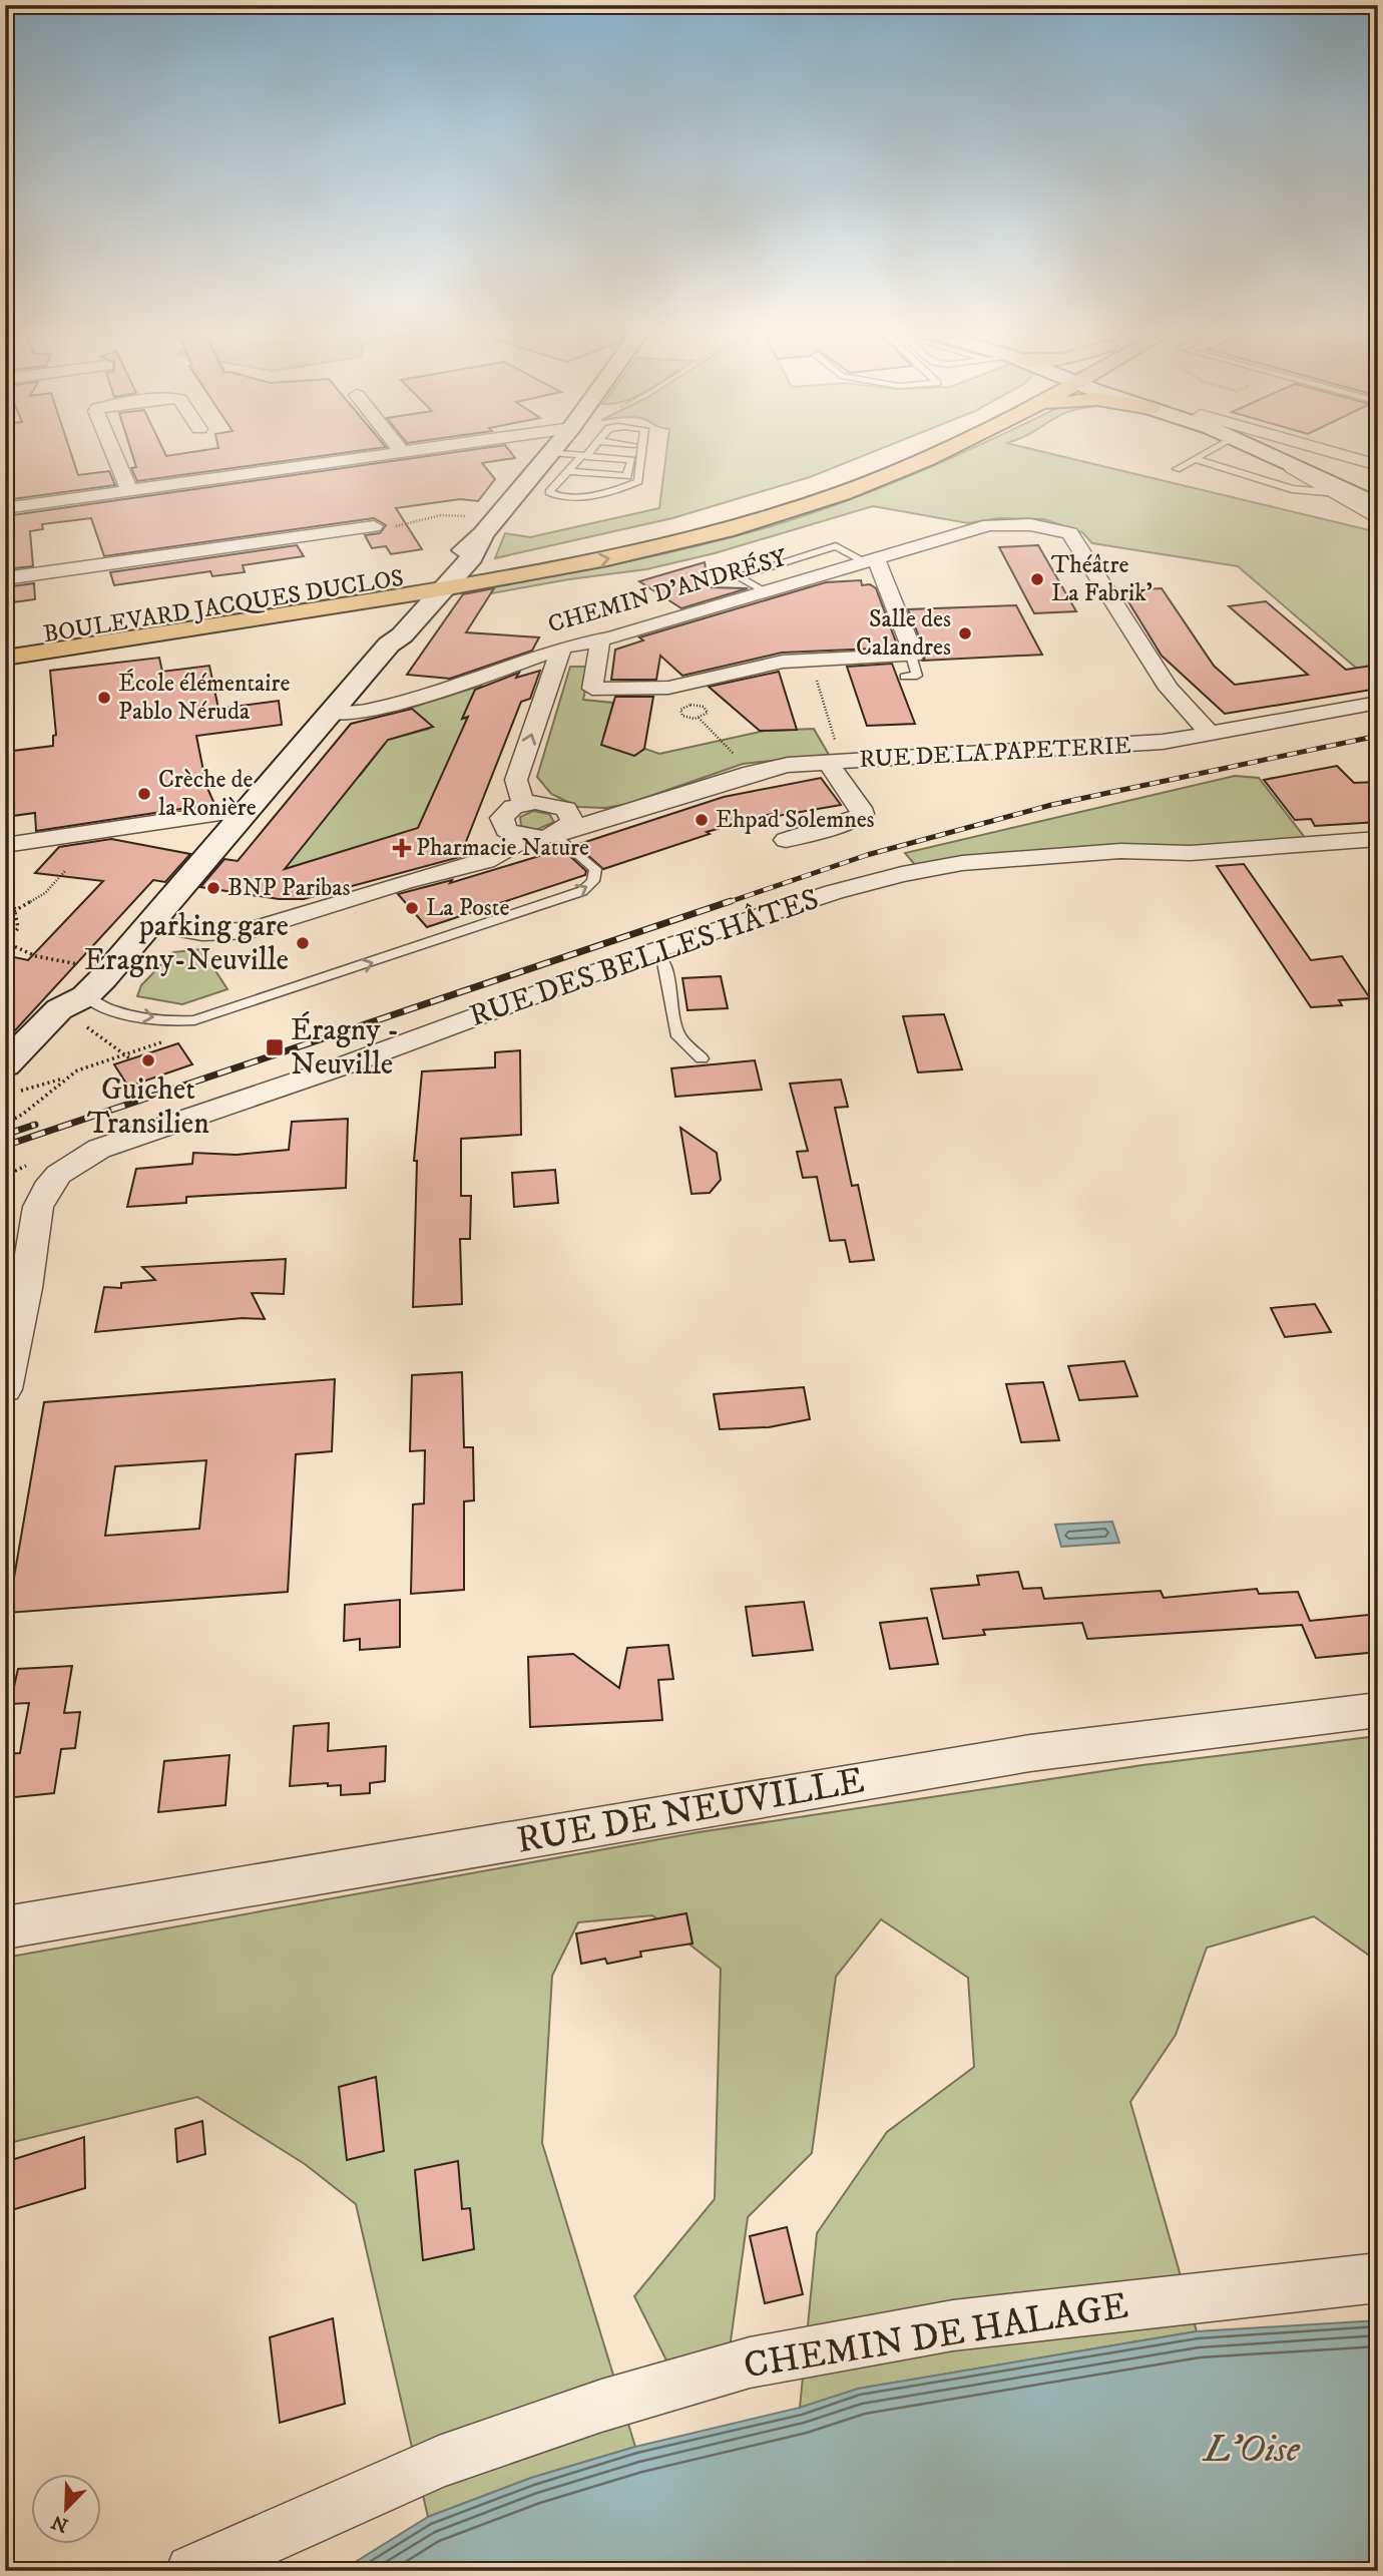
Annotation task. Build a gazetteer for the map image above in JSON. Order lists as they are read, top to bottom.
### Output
{
  "streets": {
    "main road": ["BOULEVARD JACQUES DUCLOS"],
    "street": [
      "CHEMIN D'ANDRÉSY",
      "RUE DE LA PAPETERIE",
      "RUE DES BELLES HÂTES",
      "RUE DE NEUVILLE",
      "CHEMIN DE HALAGE"
    ]
  },
  "crossings": [
    ["CHEMIN D'ANDRÉSY", "RUE DE LA PAPETERIE"]
  ],
  "water": ["L’Oise"],
  "places": {
    "other": [
      "Théâtre La Fabrik'",
      "Salle des Calandres",
      "École élémentaire Pablo Néruda",
      "Crèche de la Ronière",
      "Ehpad Solemnes",
      "BNP Paribas",
      "La Poste",
      "parking gare Eragny-Neuville",
      "Guichet Transilien"
    ],
    "health": ["Pharmacie Nature"],
    "transit": ["Éragny - Neuville"]
  },
  "north": "bottom left"
}
